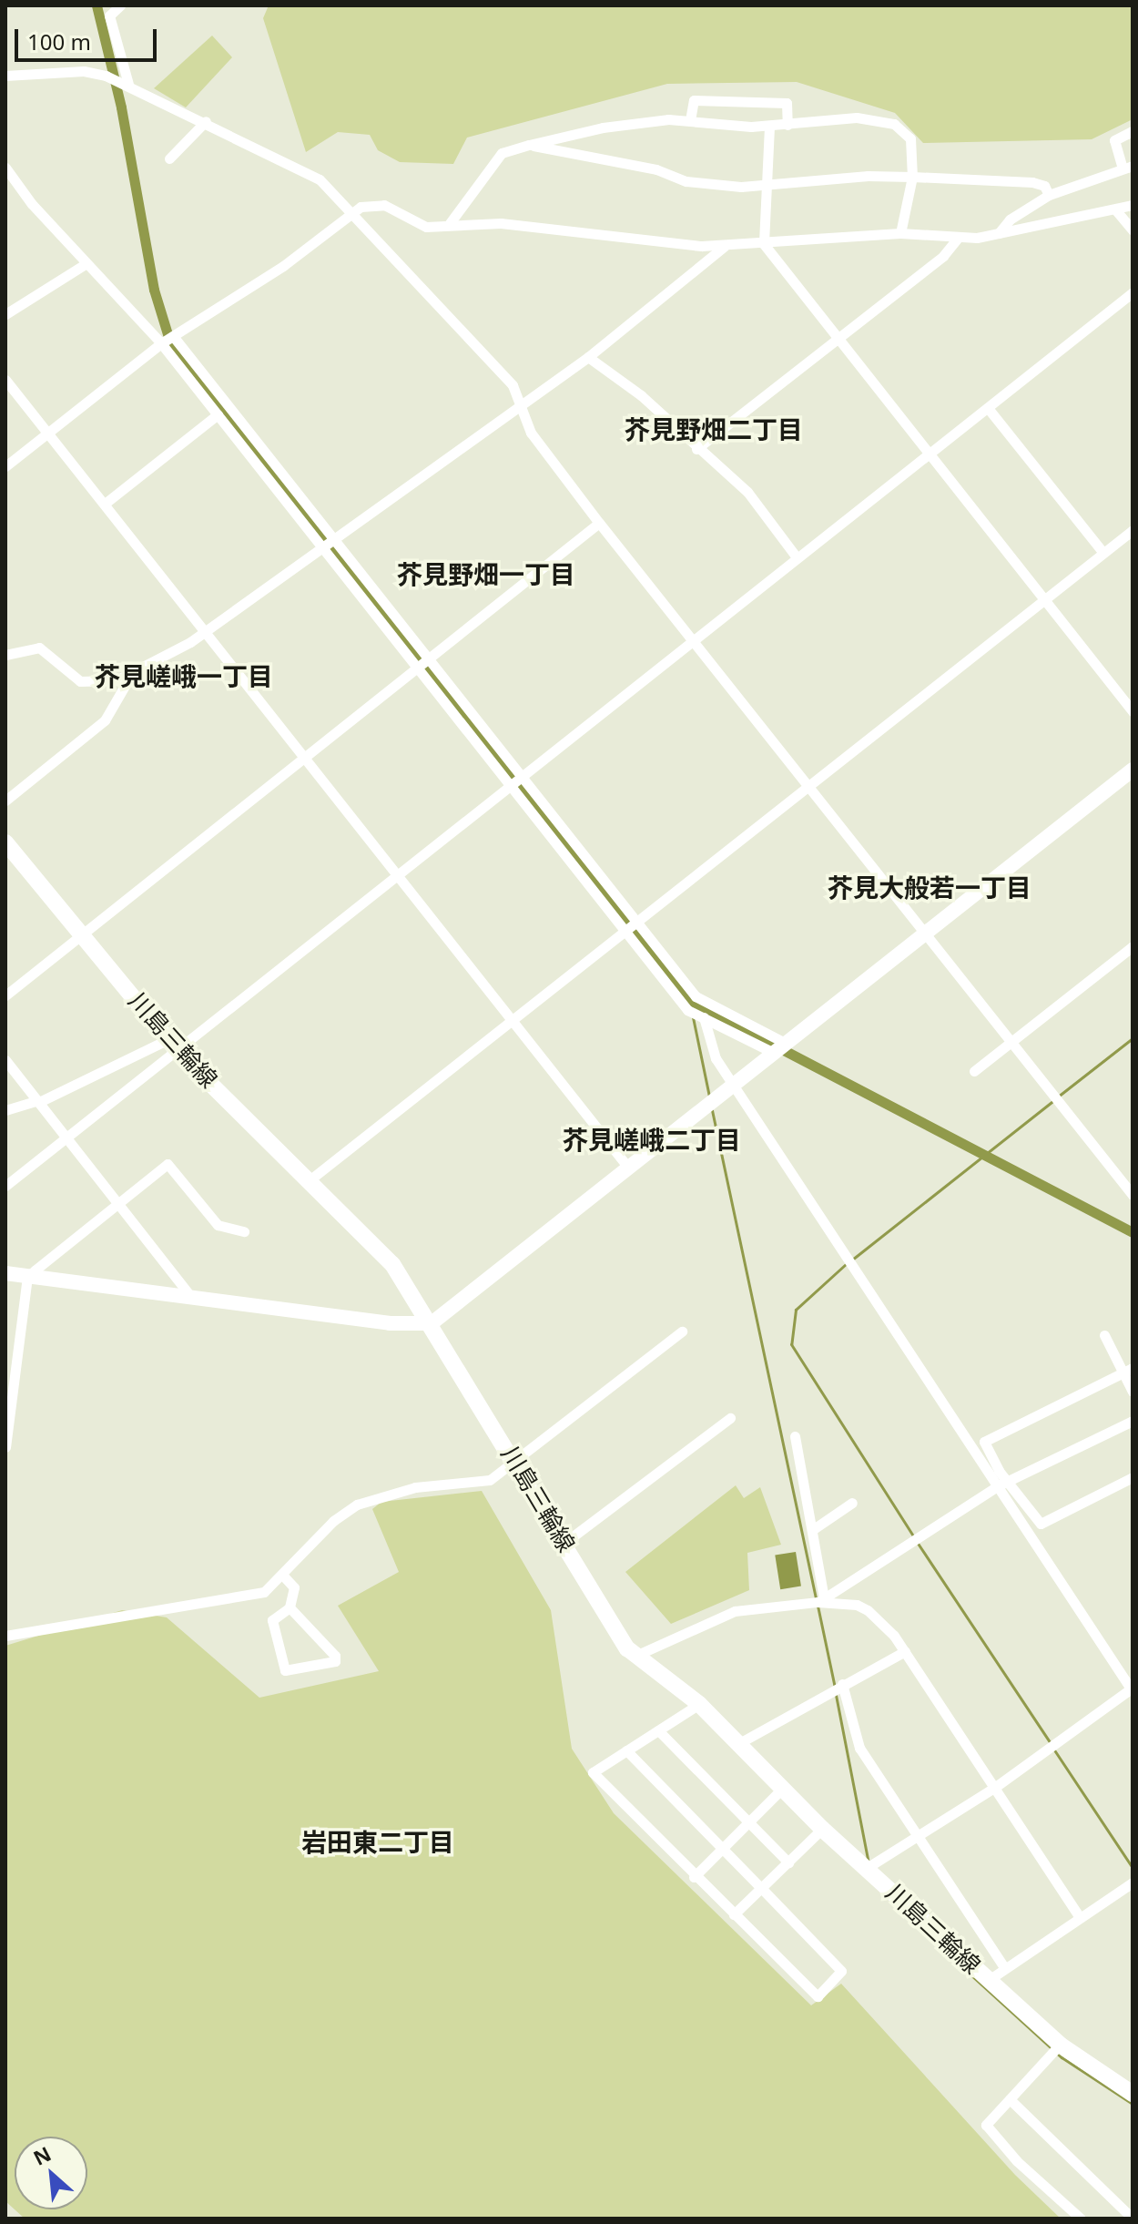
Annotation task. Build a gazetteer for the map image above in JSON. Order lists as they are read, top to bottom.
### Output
{
  "streets": {
    "main road": ["川島三輪線"]
  },
  "districts": [
    "芥見野畑二丁目",
    "芥見野畑一丁目",
    "芥見嵯峨一丁目",
    "芥見大般若一丁目",
    "芥見嵯峨二丁目",
    "岩田東二丁目"
  ],
  "scale_bar": "100 m",
  "north": "top left"
}
